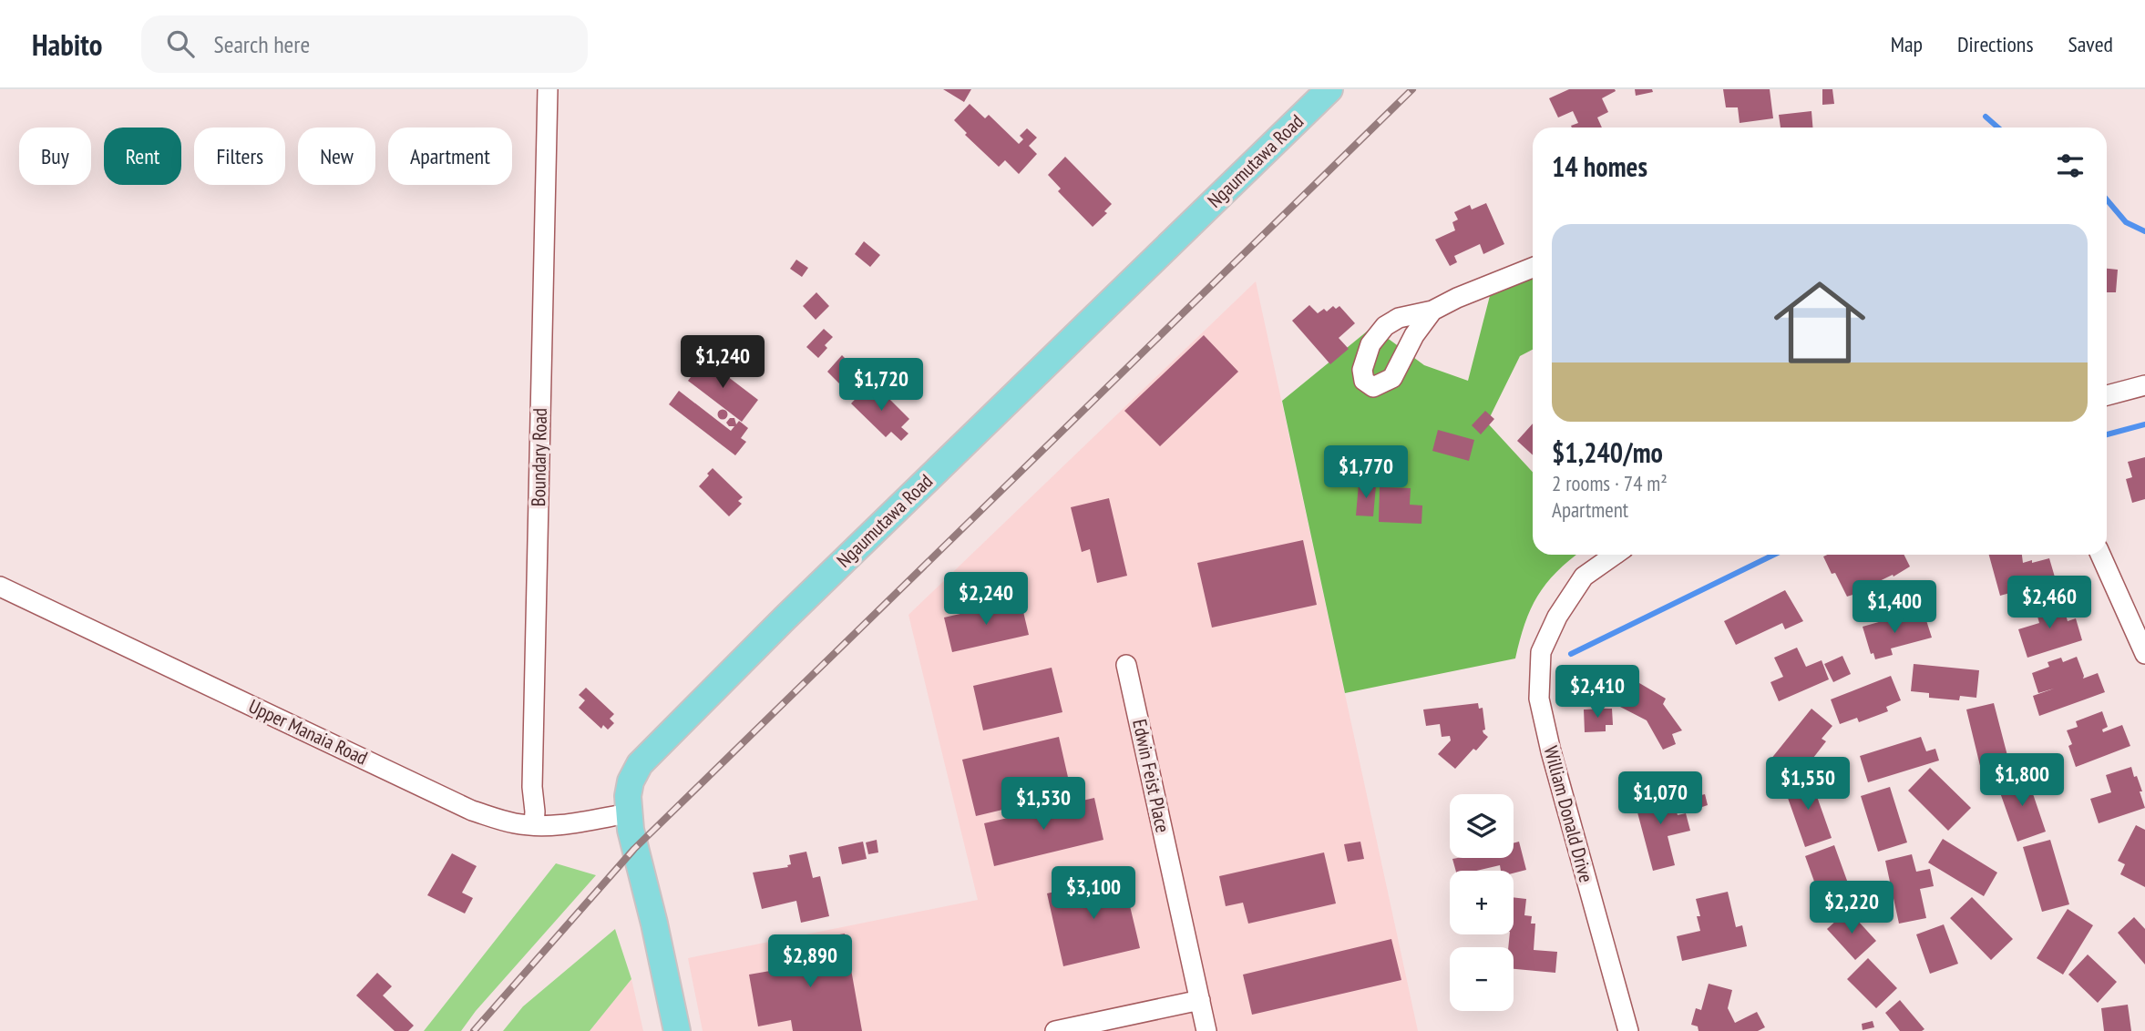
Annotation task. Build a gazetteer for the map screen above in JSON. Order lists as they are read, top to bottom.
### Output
{
  "streets": {
    "main road": ["Ngaumutawa Road"],
    "street": [
      "Boundary Road",
      "Upper Manaia Road",
      "Edwin Feist Place",
      "William Donald Drive"
    ]
  },
  "crossings": [
    ["Ngaumutawa Road", "Upper Manaia Road"],
    ["Boundary Road", "Upper Manaia Road"]
  ],
  "page": {
    "header": "Habito",
    "search": "Search here",
    "nav": ["Map", "Directions", "Saved"],
    "chip": [
      "Buy",
      "Rent",
      "Filters",
      "New",
      "Apartment"
    ],
    "heading": "14 homes",
    "list": [
      {
        "name": "$1,240/mo",
        "note": "2 rooms · 74 m² · Apartment"
      }
    ],
    "price": [
      "$1,240",
      "$1,720",
      "$1,770",
      "$2,240",
      "$2,460",
      "$1,400",
      "$2,410",
      "$1,800",
      "$1,550",
      "$1,070",
      "$1,530",
      "$3,100",
      "$2,220",
      "$2,890"
    ],
    "map_buttons": ["+", "−"]
  }
}
